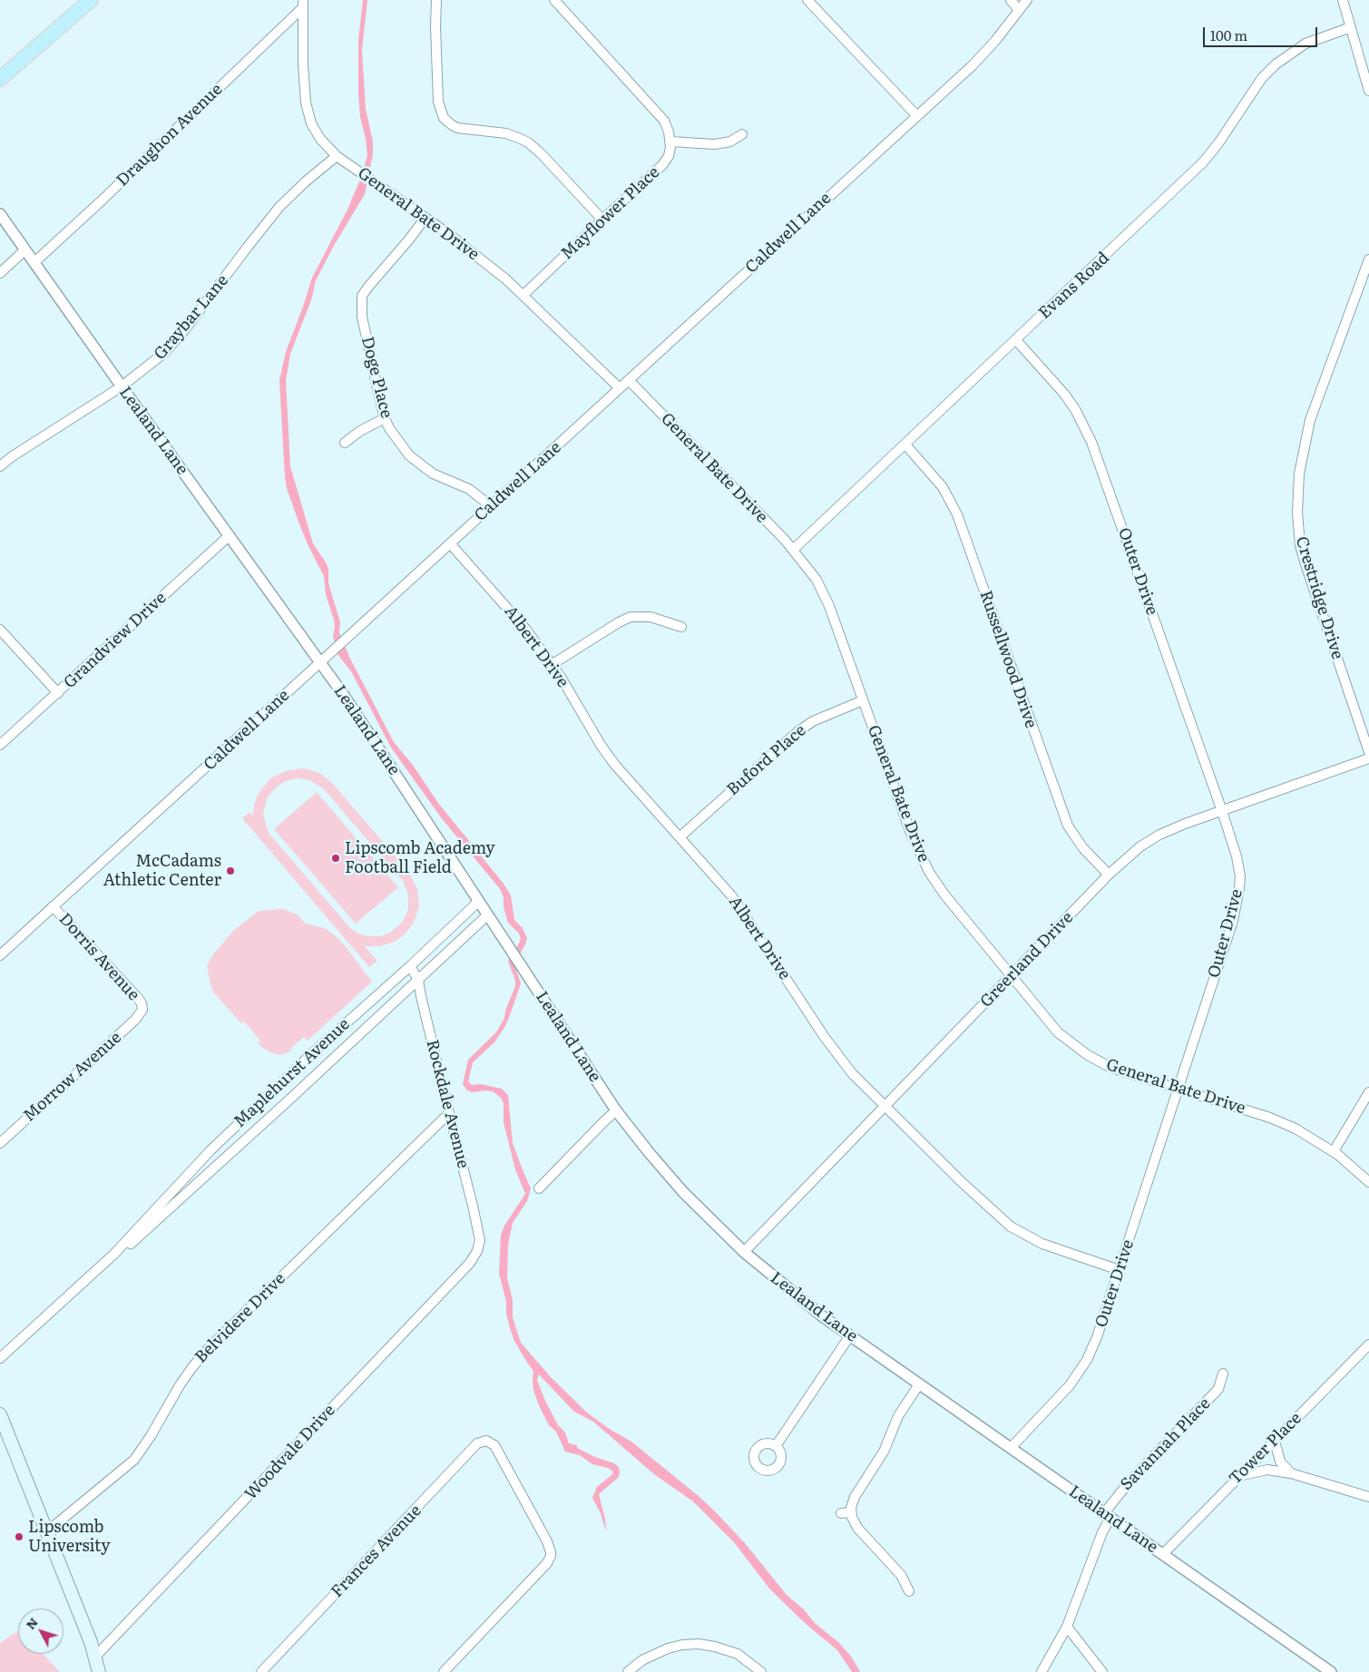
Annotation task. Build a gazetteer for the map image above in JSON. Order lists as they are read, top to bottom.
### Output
{
  "streets": {
    "street": [
      "Draughon Avenue",
      "Mayflower Place",
      "General Bate Drive",
      "Caldwell Lane",
      "Evans Road",
      "Graybar Lane",
      "Doge Place",
      "Lealand Lane",
      "Outer Drive",
      "Crestridge Drive",
      "Grandview Drive",
      "Albert Drive",
      "Russellwood Drive",
      "Buford Place",
      "Dorris Avenue",
      "Greerland Drive",
      "Maplehurst Avenue",
      "Morrow Avenue",
      "Rockdale Avenue",
      "Belvidere Drive",
      "Savannah Place",
      "Tower Place",
      "Woodvale Drive",
      "Frances Avenue"
    ]
  },
  "crossings": [
    ["Draughon Avenue", "General Bate Drive"],
    ["Draughon Avenue", "Lealand Lane"],
    ["Mayflower Place", "General Bate Drive"],
    ["General Bate Drive", "Caldwell Lane"],
    ["General Bate Drive", "Evans Road"],
    ["General Bate Drive", "Graybar Lane"],
    ["General Bate Drive", "Doge Place"],
    ["General Bate Drive", "Outer Drive"],
    ["General Bate Drive", "Buford Place"],
    ["General Bate Drive", "Greerland Drive"],
    ["Caldwell Lane", "Doge Place"],
    ["Caldwell Lane", "Lealand Lane"],
    ["Caldwell Lane", "Albert Drive"],
    ["Caldwell Lane", "Dorris Avenue"],
    ["Evans Road", "Outer Drive"],
    ["Evans Road", "Russellwood Drive"],
    ["Graybar Lane", "Lealand Lane"],
    ["Lealand Lane", "Outer Drive"],
    ["Lealand Lane", "Grandview Drive"],
    ["Lealand Lane", "Greerland Drive"],
    ["Lealand Lane", "Maplehurst Avenue"],
    ["Lealand Lane", "Savannah Place"],
    ["Lealand Lane", "Tower Place"],
    ["Outer Drive", "Albert Drive"],
    ["Outer Drive", "Greerland Drive"],
    ["Albert Drive", "Buford Place"],
    ["Albert Drive", "Greerland Drive"],
    ["Russellwood Drive", "Greerland Drive"],
    ["Dorris Avenue", "Morrow Avenue"],
    ["Maplehurst Avenue", "Rockdale Avenue"],
    ["Rockdale Avenue", "Belvidere Drive"],
    ["Rockdale Avenue", "Woodvale Drive"]
  ],
  "places": ["Lipscomb Academy Football Field", "McCadams Athletic Center", "Lipscomb University"],
  "scale_bar": "100 m",
  "north": "top left"
}
